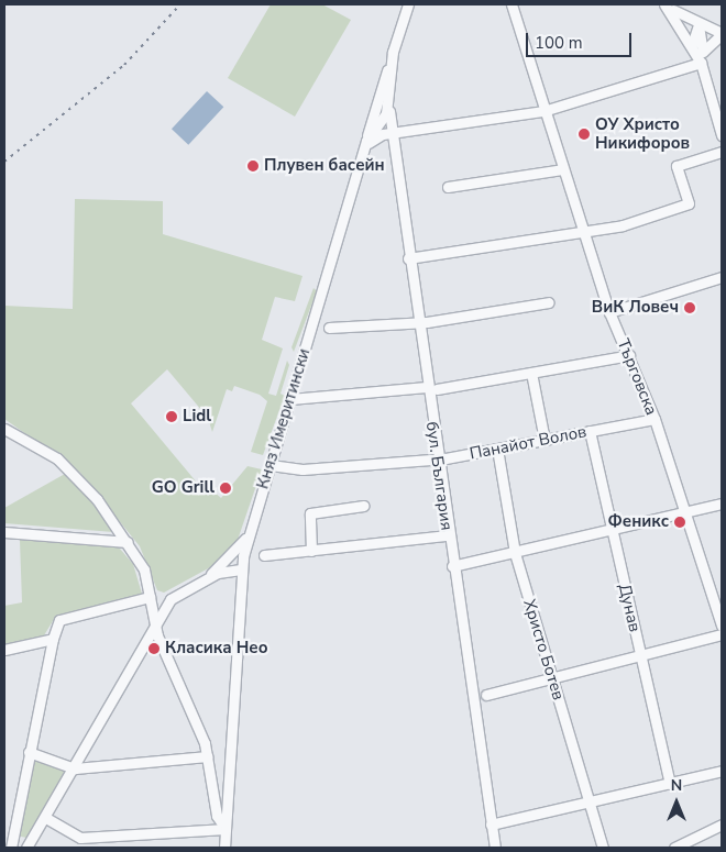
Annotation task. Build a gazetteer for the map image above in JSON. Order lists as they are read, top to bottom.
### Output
{
  "streets": {
    "street": [
      "Търговска",
      "Княз Имеритински",
      "Панайот Волов",
      "бул. България",
      "Дунав",
      "Христо Ботев"
    ]
  },
  "crossings": [
    ["Търговска", "Панайот Волов"],
    ["Княз Имеритински", "Панайот Волов"],
    ["Княз Имеритински", "бул. България"],
    ["Панайот Волов", "бул. България"],
    ["Панайот Волов", "Дунав"],
    ["Панайот Волов", "Христо Ботев"]
  ],
  "places": [
    "ОУ Христо Никифоров",
    "Плувен басейн",
    "ВиК Ловеч",
    "Lidl",
    "GO Grill",
    "Феникс",
    "Класика Нео"
  ],
  "scale_bar": "100 m",
  "north": "top"
}
